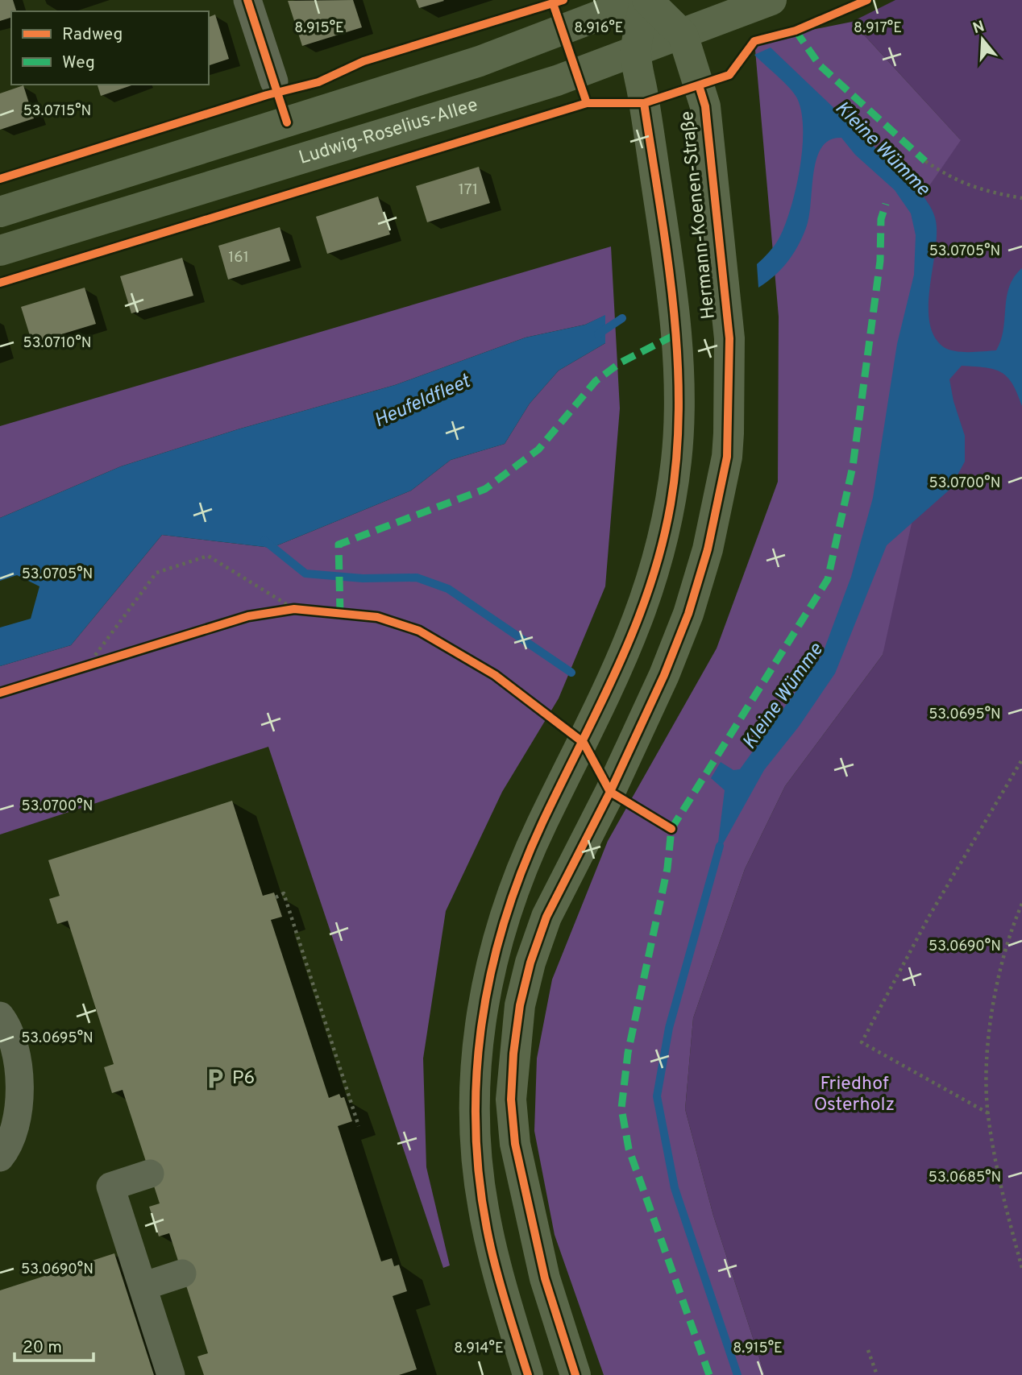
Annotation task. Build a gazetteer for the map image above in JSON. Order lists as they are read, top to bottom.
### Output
{
  "streets": {
    "main road": ["Ludwig-Roselius-Allee", "Hermann-Koenen-Straße"]
  },
  "crossings": [
    ["Ludwig-Roselius-Allee", "Hermann-Koenen-Straße"]
  ],
  "water": ["Kleine Wümme", "Heufeldfleet"],
  "parks": ["Friedhof Osterholz"],
  "places": {
    "parking": ["P6"]
  },
  "house_numbers": ["171", "161"],
  "legend": ["Radweg", "Weg"],
  "scale_bar": "20 m",
  "north": "top",
  "coordinates": [
    "8.915°E",
    "8.916°E",
    "8.917°E",
    "53.0715°N",
    "53.0705°N",
    "53.0710°N",
    "53.0700°N",
    "53.0695°N",
    "53.0690°N",
    "53.0685°N",
    "8.914°E"
  ]
}
